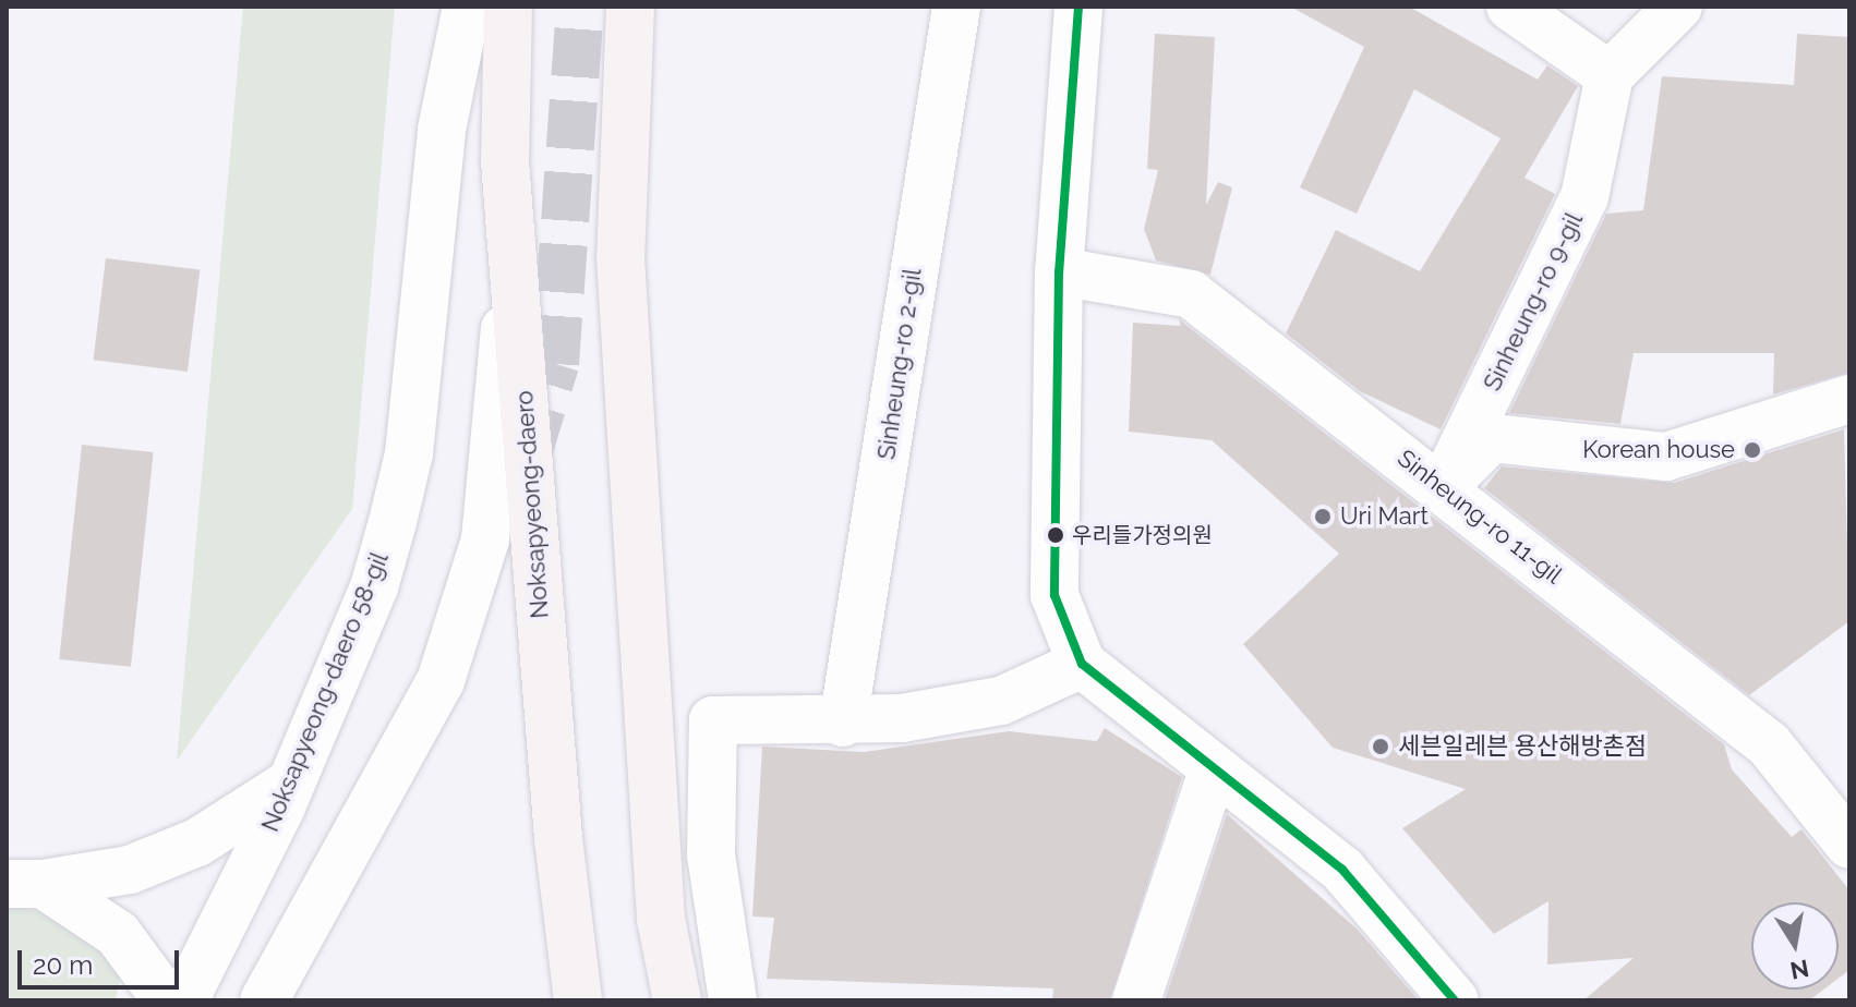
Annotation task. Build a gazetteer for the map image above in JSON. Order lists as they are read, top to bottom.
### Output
{
  "streets": {
    "main road": ["Noksapyeong-daero"],
    "street": [
      "Sinheung-ro 9-gil",
      "Sinheung-ro 2-gil",
      "Sinheung-ro 11-gil",
      "Noksapyeong-daero 58-gil"
    ]
  },
  "crossings": [
    ["Sinheung-ro 9-gil", "Sinheung-ro 11-gil"]
  ],
  "places": [
    "Korean house",
    "Uri Mart",
    "우리들가정의원",
    "세븐일레븐 용산해방촌점"
  ],
  "scale_bar": "20 m",
  "north": "bottom"
}
